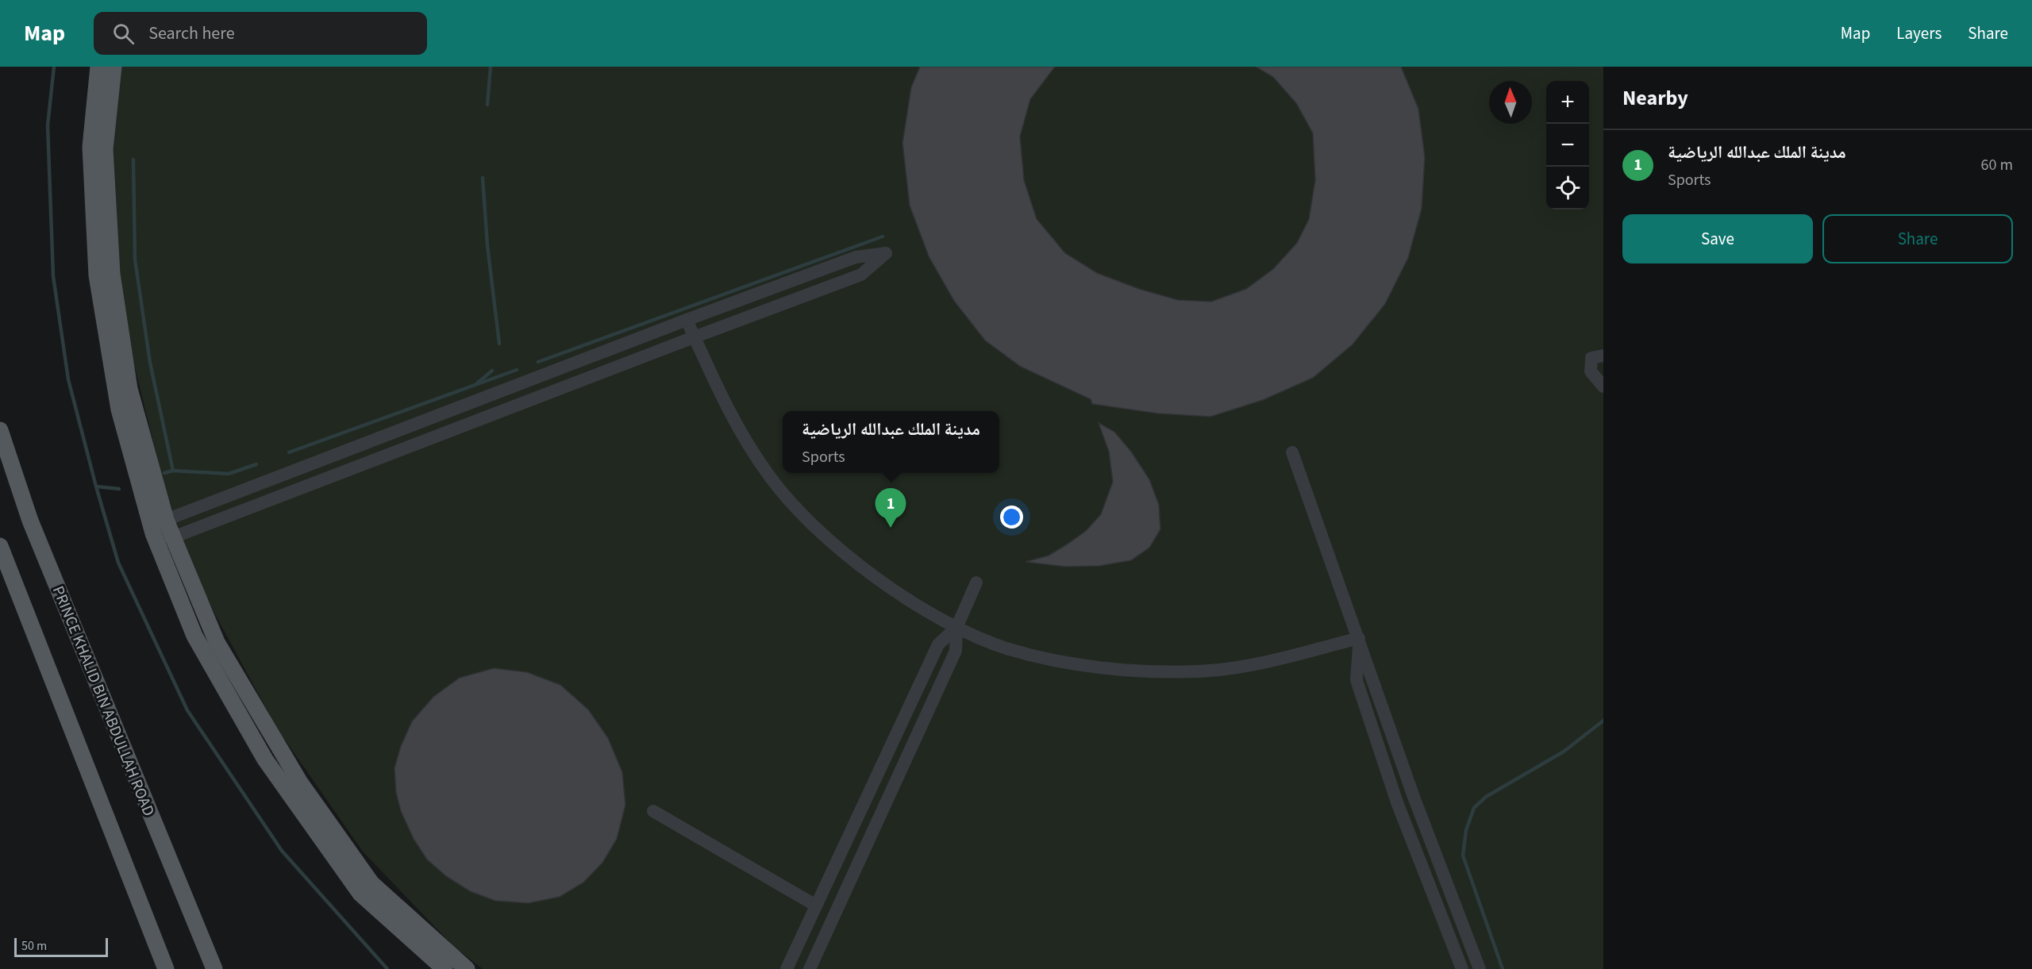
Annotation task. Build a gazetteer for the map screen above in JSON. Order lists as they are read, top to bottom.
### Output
{
  "streets": {
    "main road": ["PRINCE KHALID BIN ABDULLAH ROAD"]
  },
  "scale_bar": "50 m",
  "north": "top",
  "page": {
    "header": "Map",
    "search": "Search here",
    "nav": ["Map", "Layers", "Share"],
    "heading": "Nearby",
    "map_buttons": ["+", "−"],
    "list": [
      {
        "mark": "1",
        "name": "مدينة الملك عبدالله الرياضية",
        "note": "Sports",
        "value": "60 m"
      }
    ],
    "buttons": ["Save", "Share"],
    "popup": ["مدينة الملك عبدالله الرياضية", "Sports"],
    "pins": "1",
    "scale": "50 m"
  }
}
